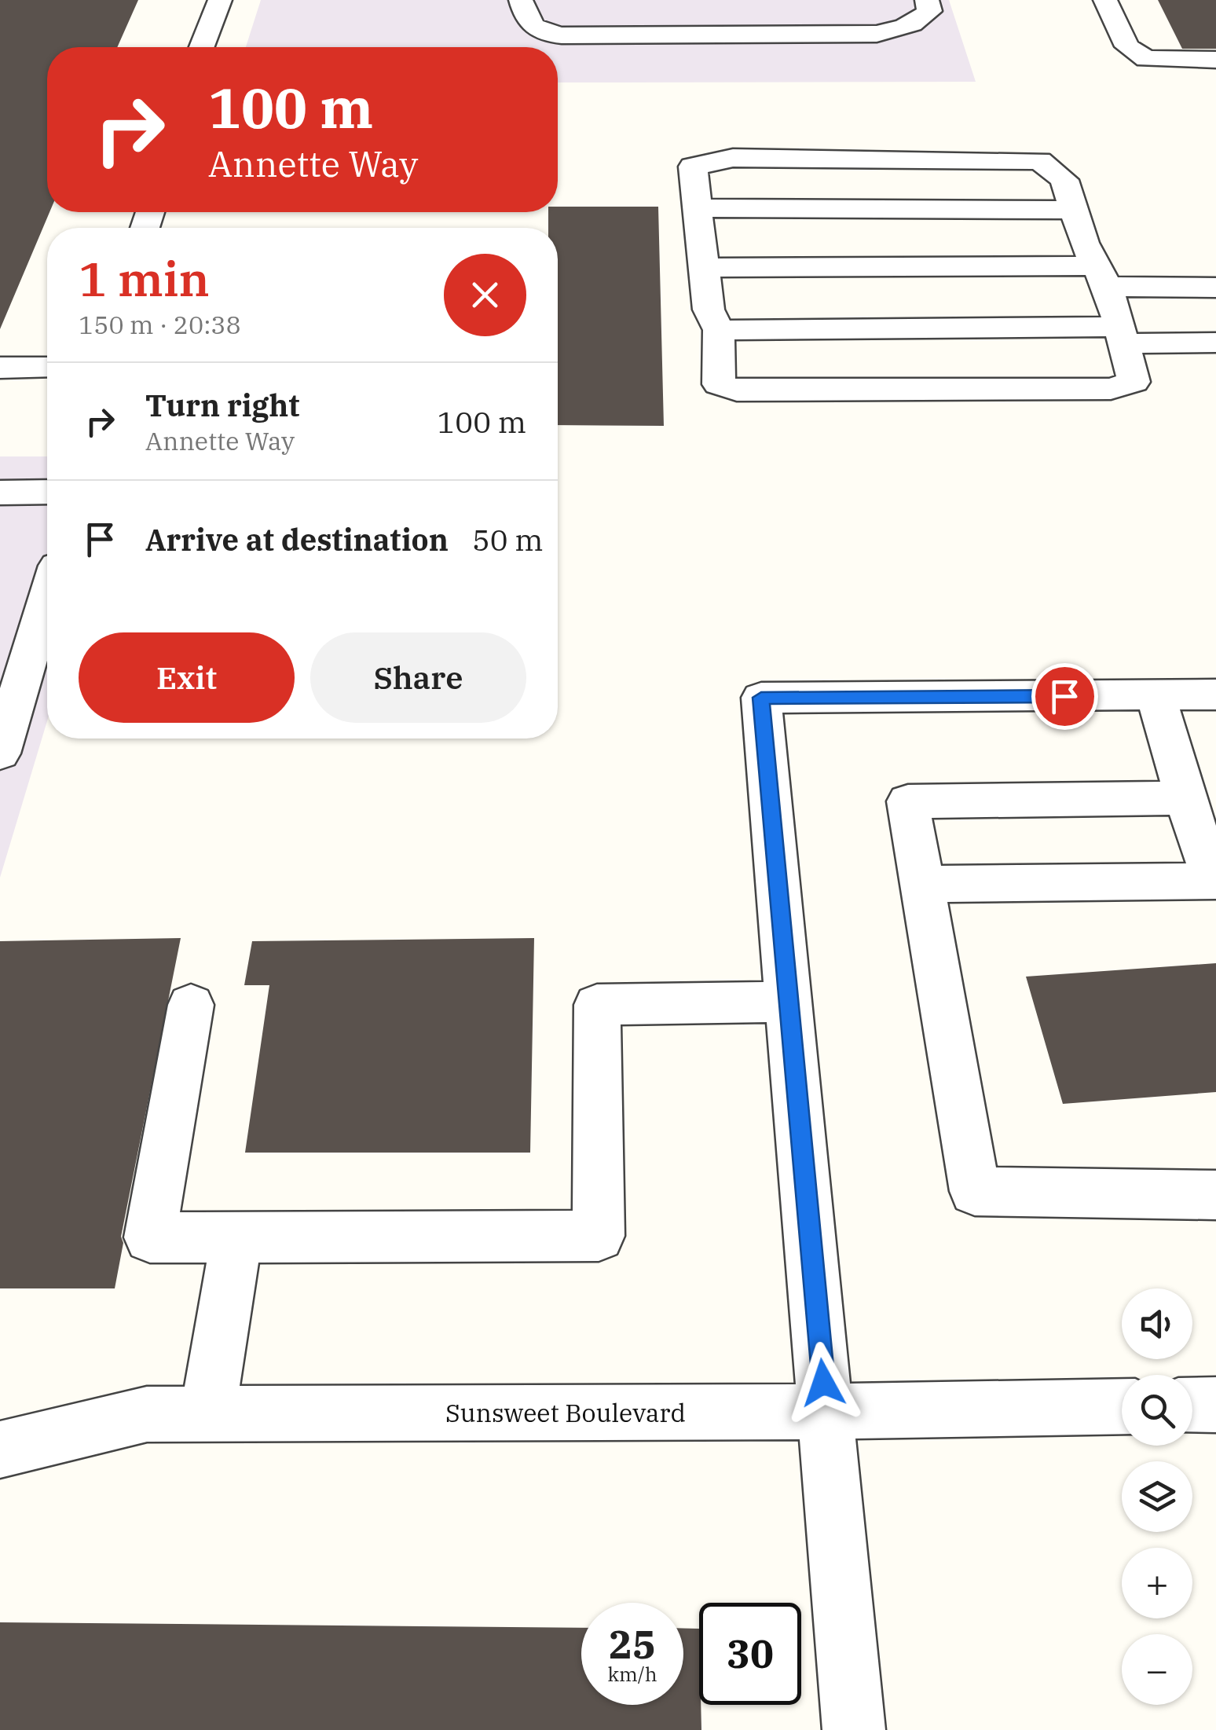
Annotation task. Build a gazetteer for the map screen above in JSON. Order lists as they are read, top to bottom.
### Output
{
  "streets": {
    "street": ["Sunsweet Boulevard"]
  },
  "page": {
    "turn": ["100 m", "Annette Way"],
    "heading": ["1 min", "150 m · 20:38"],
    "list": [
      {
        "name": "Turn right",
        "note": "Annette Way",
        "value": "100 m"
      },
      {
        "name": "Arrive at destination",
        "value": "50 m"
      }
    ],
    "buttons": ["Exit", "Share"],
    "map_buttons": ["+", "−"],
    "speed": "25 km/h",
    "limit": "30"
  }
}
